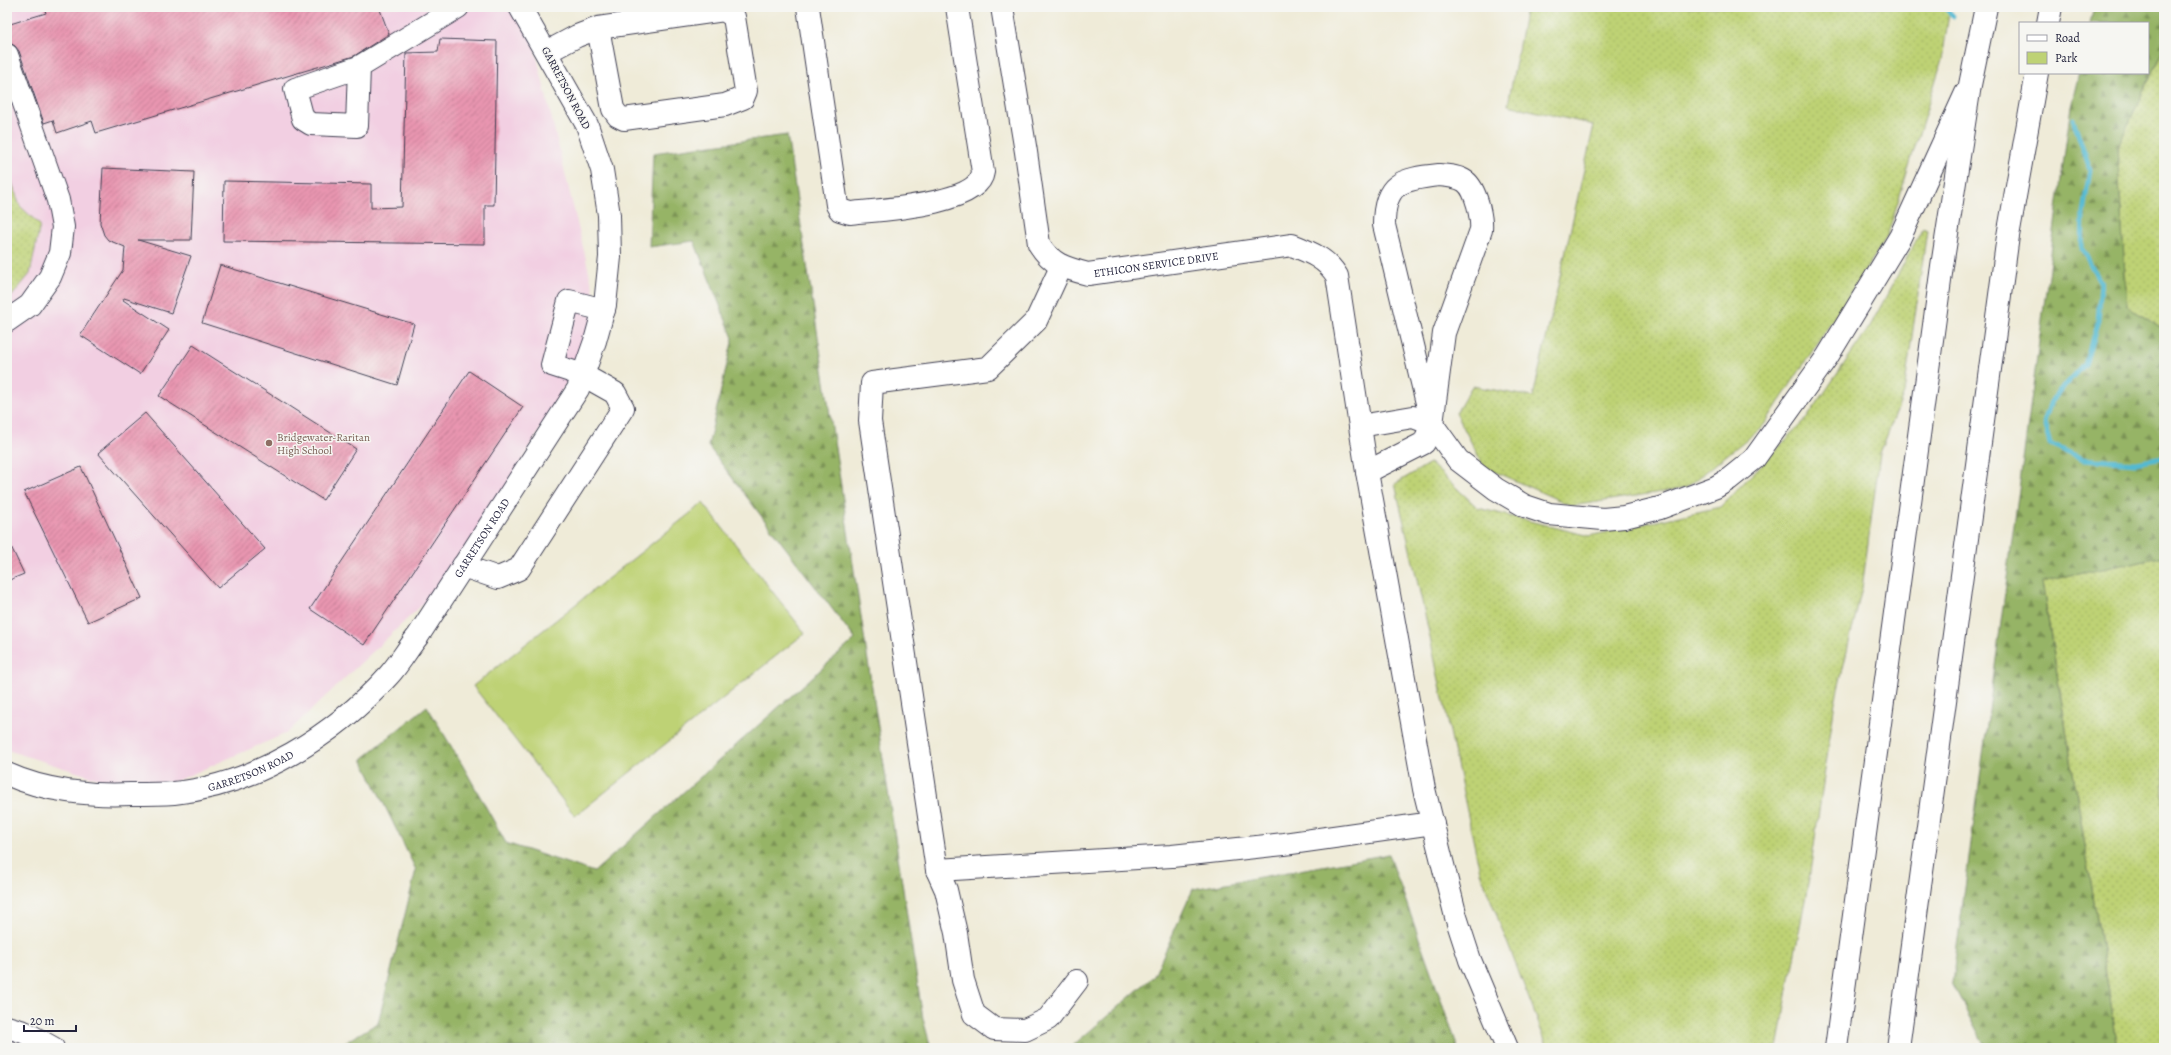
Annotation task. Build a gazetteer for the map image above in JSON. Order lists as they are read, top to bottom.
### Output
{
  "streets": {
    "main road": ["GARRETSON ROAD", "ETHICON SERVICE DRIVE"]
  },
  "places": ["Bridgewater-Raritan High School"],
  "legend": ["Road", "Park"],
  "scale_bar": "20 m"
}
